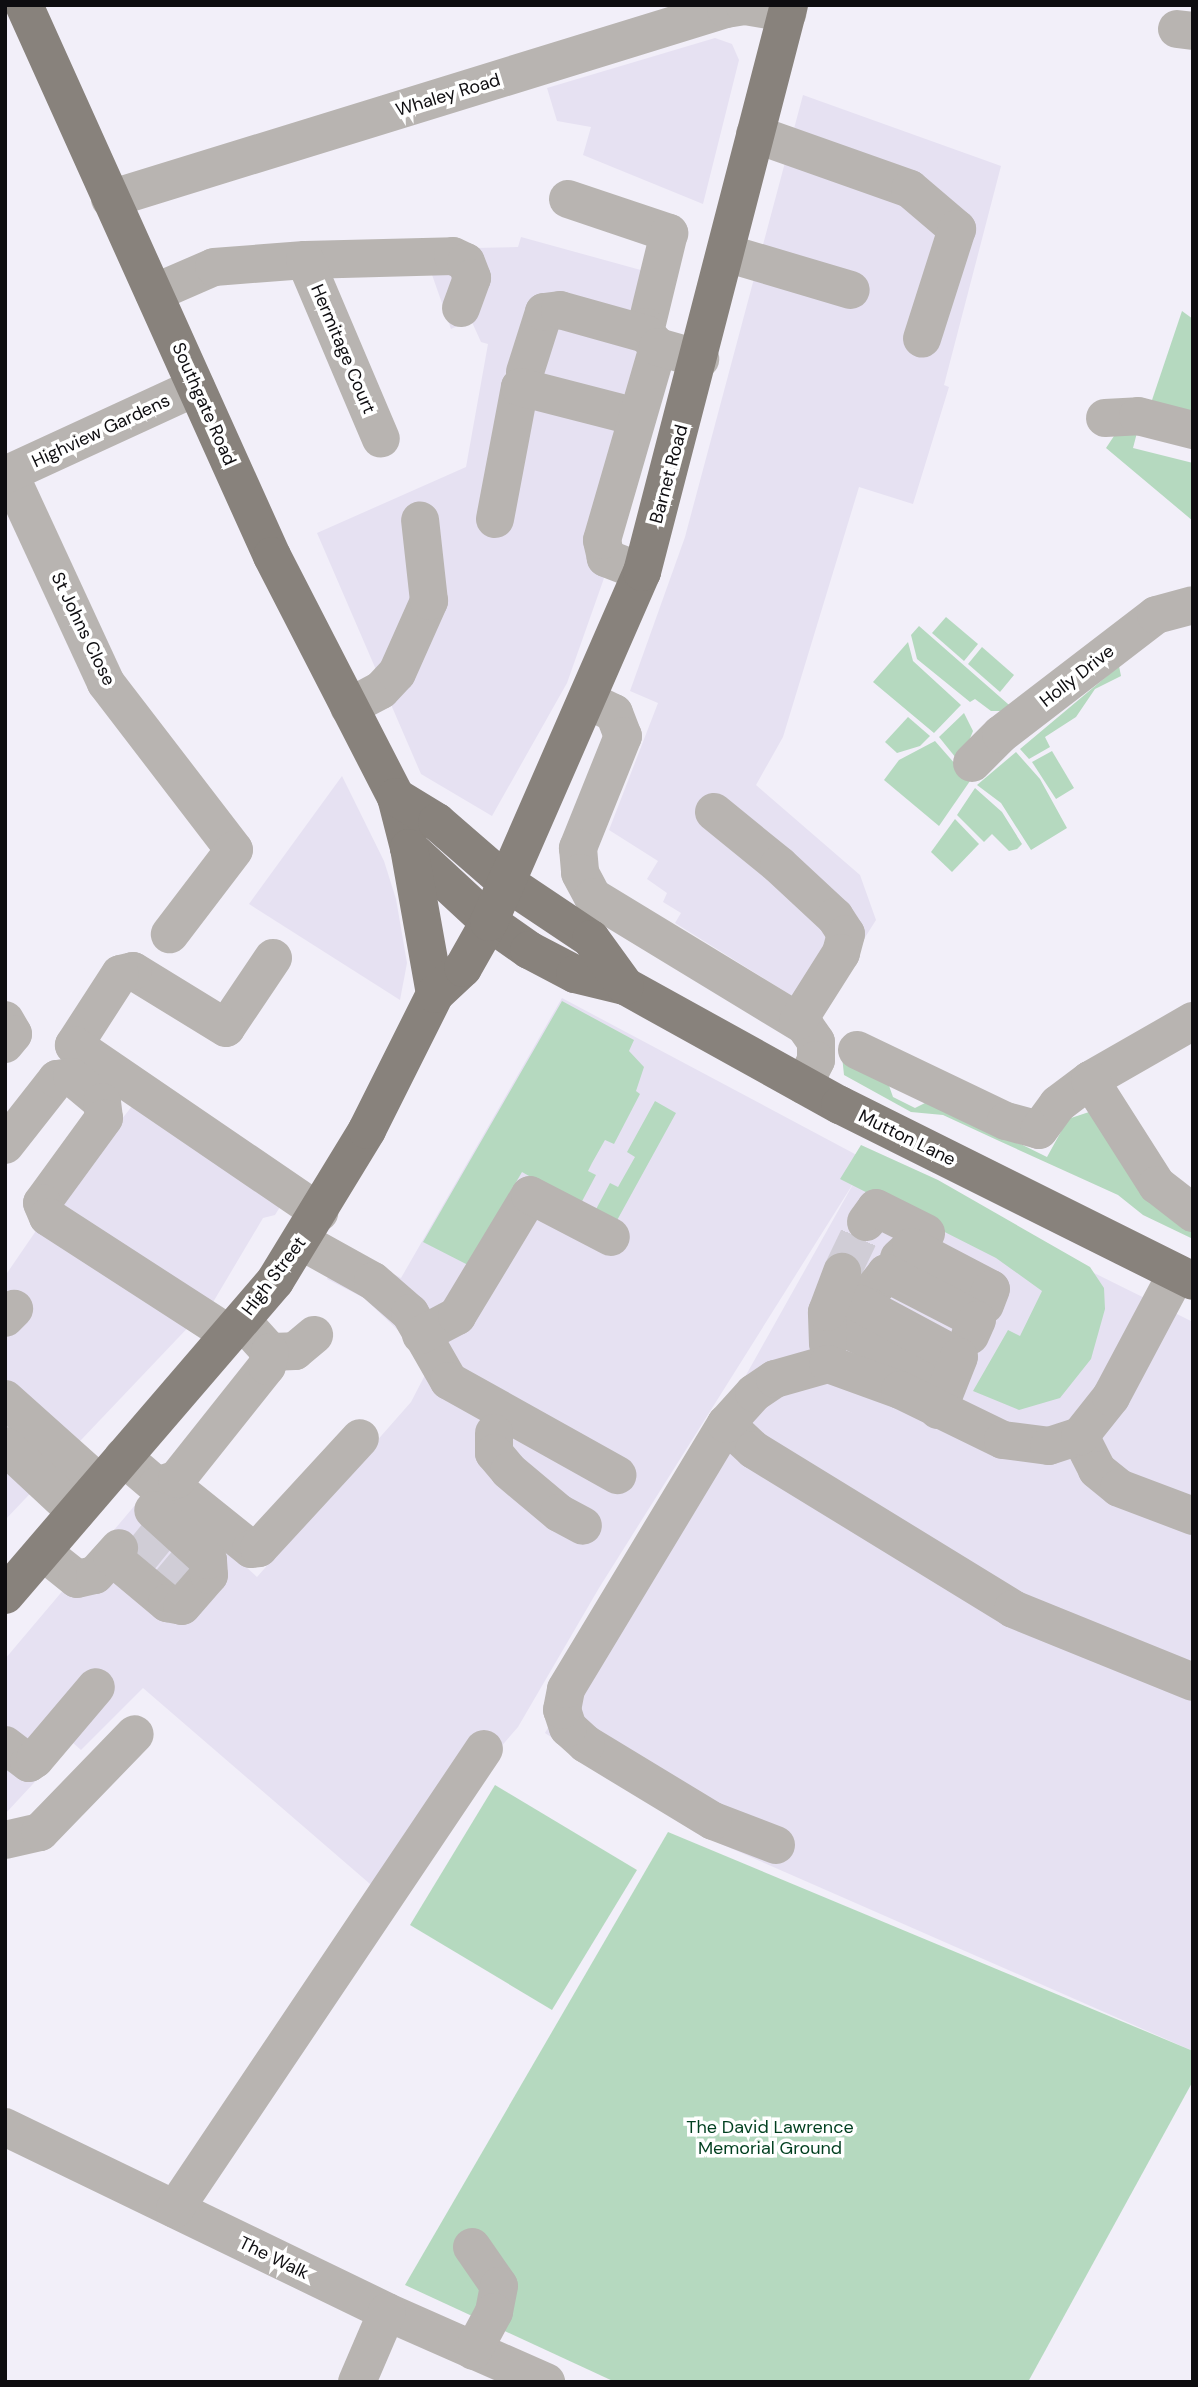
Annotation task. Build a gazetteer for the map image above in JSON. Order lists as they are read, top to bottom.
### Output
{
  "streets": {
    "main road": [
      "Southgate Road",
      "Barnet Road",
      "Mutton Lane",
      "High Street"
    ],
    "street": [
      "Whaley Road",
      "Hermitage Court",
      "Highview Gardens",
      "St Johns Close",
      "Holly Drive",
      "The Walk"
    ]
  },
  "crossings": [
    ["Whaley Road", "Southgate Road"],
    ["Whaley Road", "Barnet Road"],
    ["Hermitage Court", "Southgate Road"],
    ["Southgate Road", "Highview Gardens"],
    ["Southgate Road", "High Street"],
    ["Highview Gardens", "St Johns Close"],
    ["Barnet Road", "Mutton Lane"],
    ["Barnet Road", "High Street"],
    ["Mutton Lane", "High Street"]
  ],
  "parks": ["The David Lawrence Memorial Ground"]
}
